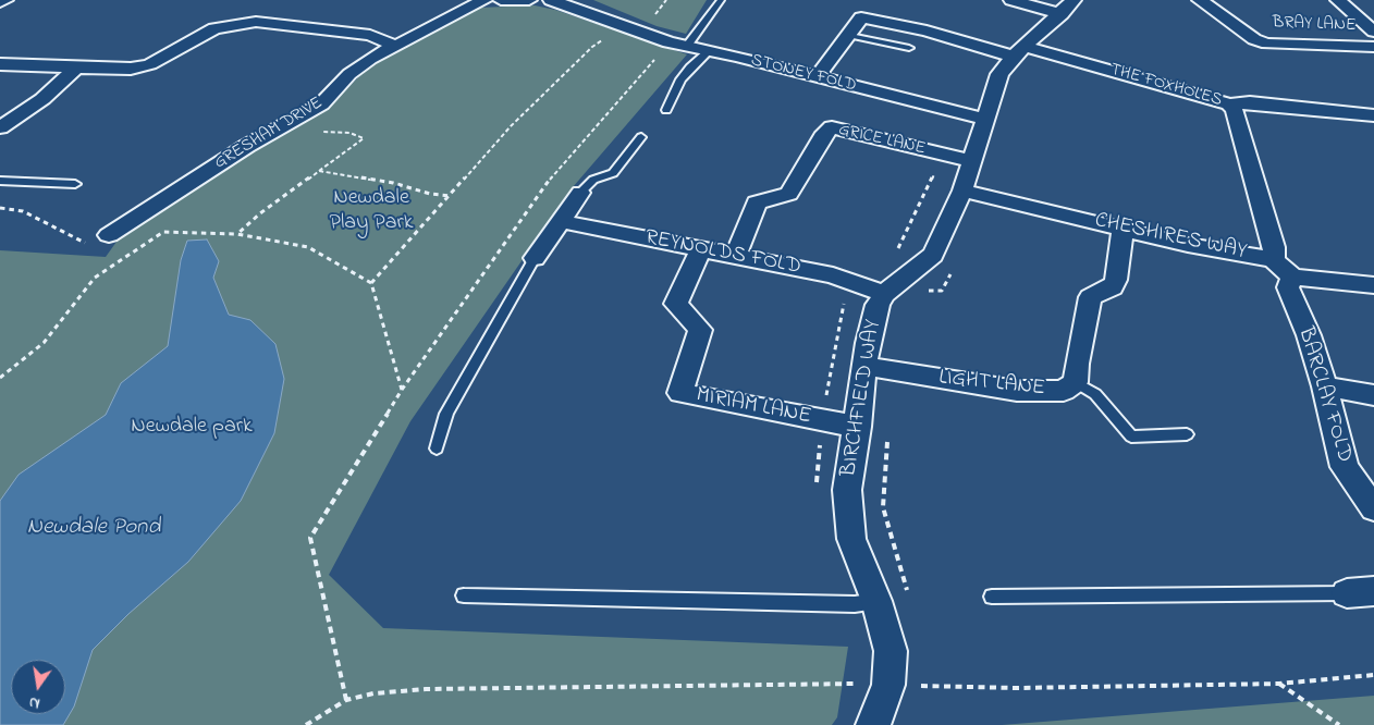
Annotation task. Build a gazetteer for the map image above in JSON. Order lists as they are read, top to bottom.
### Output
{
  "streets": {
    "street": [
      "BRAY LANE",
      "STONEY FOLD",
      "THE FOXHOLES",
      "GRESHAM DRIVE",
      "GRICE LANE",
      "CHESHIRES WAY",
      "REYNOLDS FOLD",
      "LIGHT LANE",
      "BARCLAY FOLD",
      "BIRCHFIELD WAY",
      "MIRIAM LANE"
    ]
  },
  "crossings": [
    ["STONEY FOLD", "BIRCHFIELD WAY"],
    ["THE FOXHOLES", "BARCLAY FOLD"],
    ["THE FOXHOLES", "BIRCHFIELD WAY"],
    ["GRICE LANE", "REYNOLDS FOLD"],
    ["GRICE LANE", "BIRCHFIELD WAY"],
    ["CHESHIRES WAY", "LIGHT LANE"],
    ["CHESHIRES WAY", "BARCLAY FOLD"],
    ["CHESHIRES WAY", "BIRCHFIELD WAY"],
    ["REYNOLDS FOLD", "BIRCHFIELD WAY"],
    ["REYNOLDS FOLD", "MIRIAM LANE"],
    ["LIGHT LANE", "BIRCHFIELD WAY"],
    ["BIRCHFIELD WAY", "MIRIAM LANE"]
  ],
  "water": ["Newdale Pond"],
  "parks": ["Newdale Play Park", "Newdale park"],
  "north": "bottom"
}
